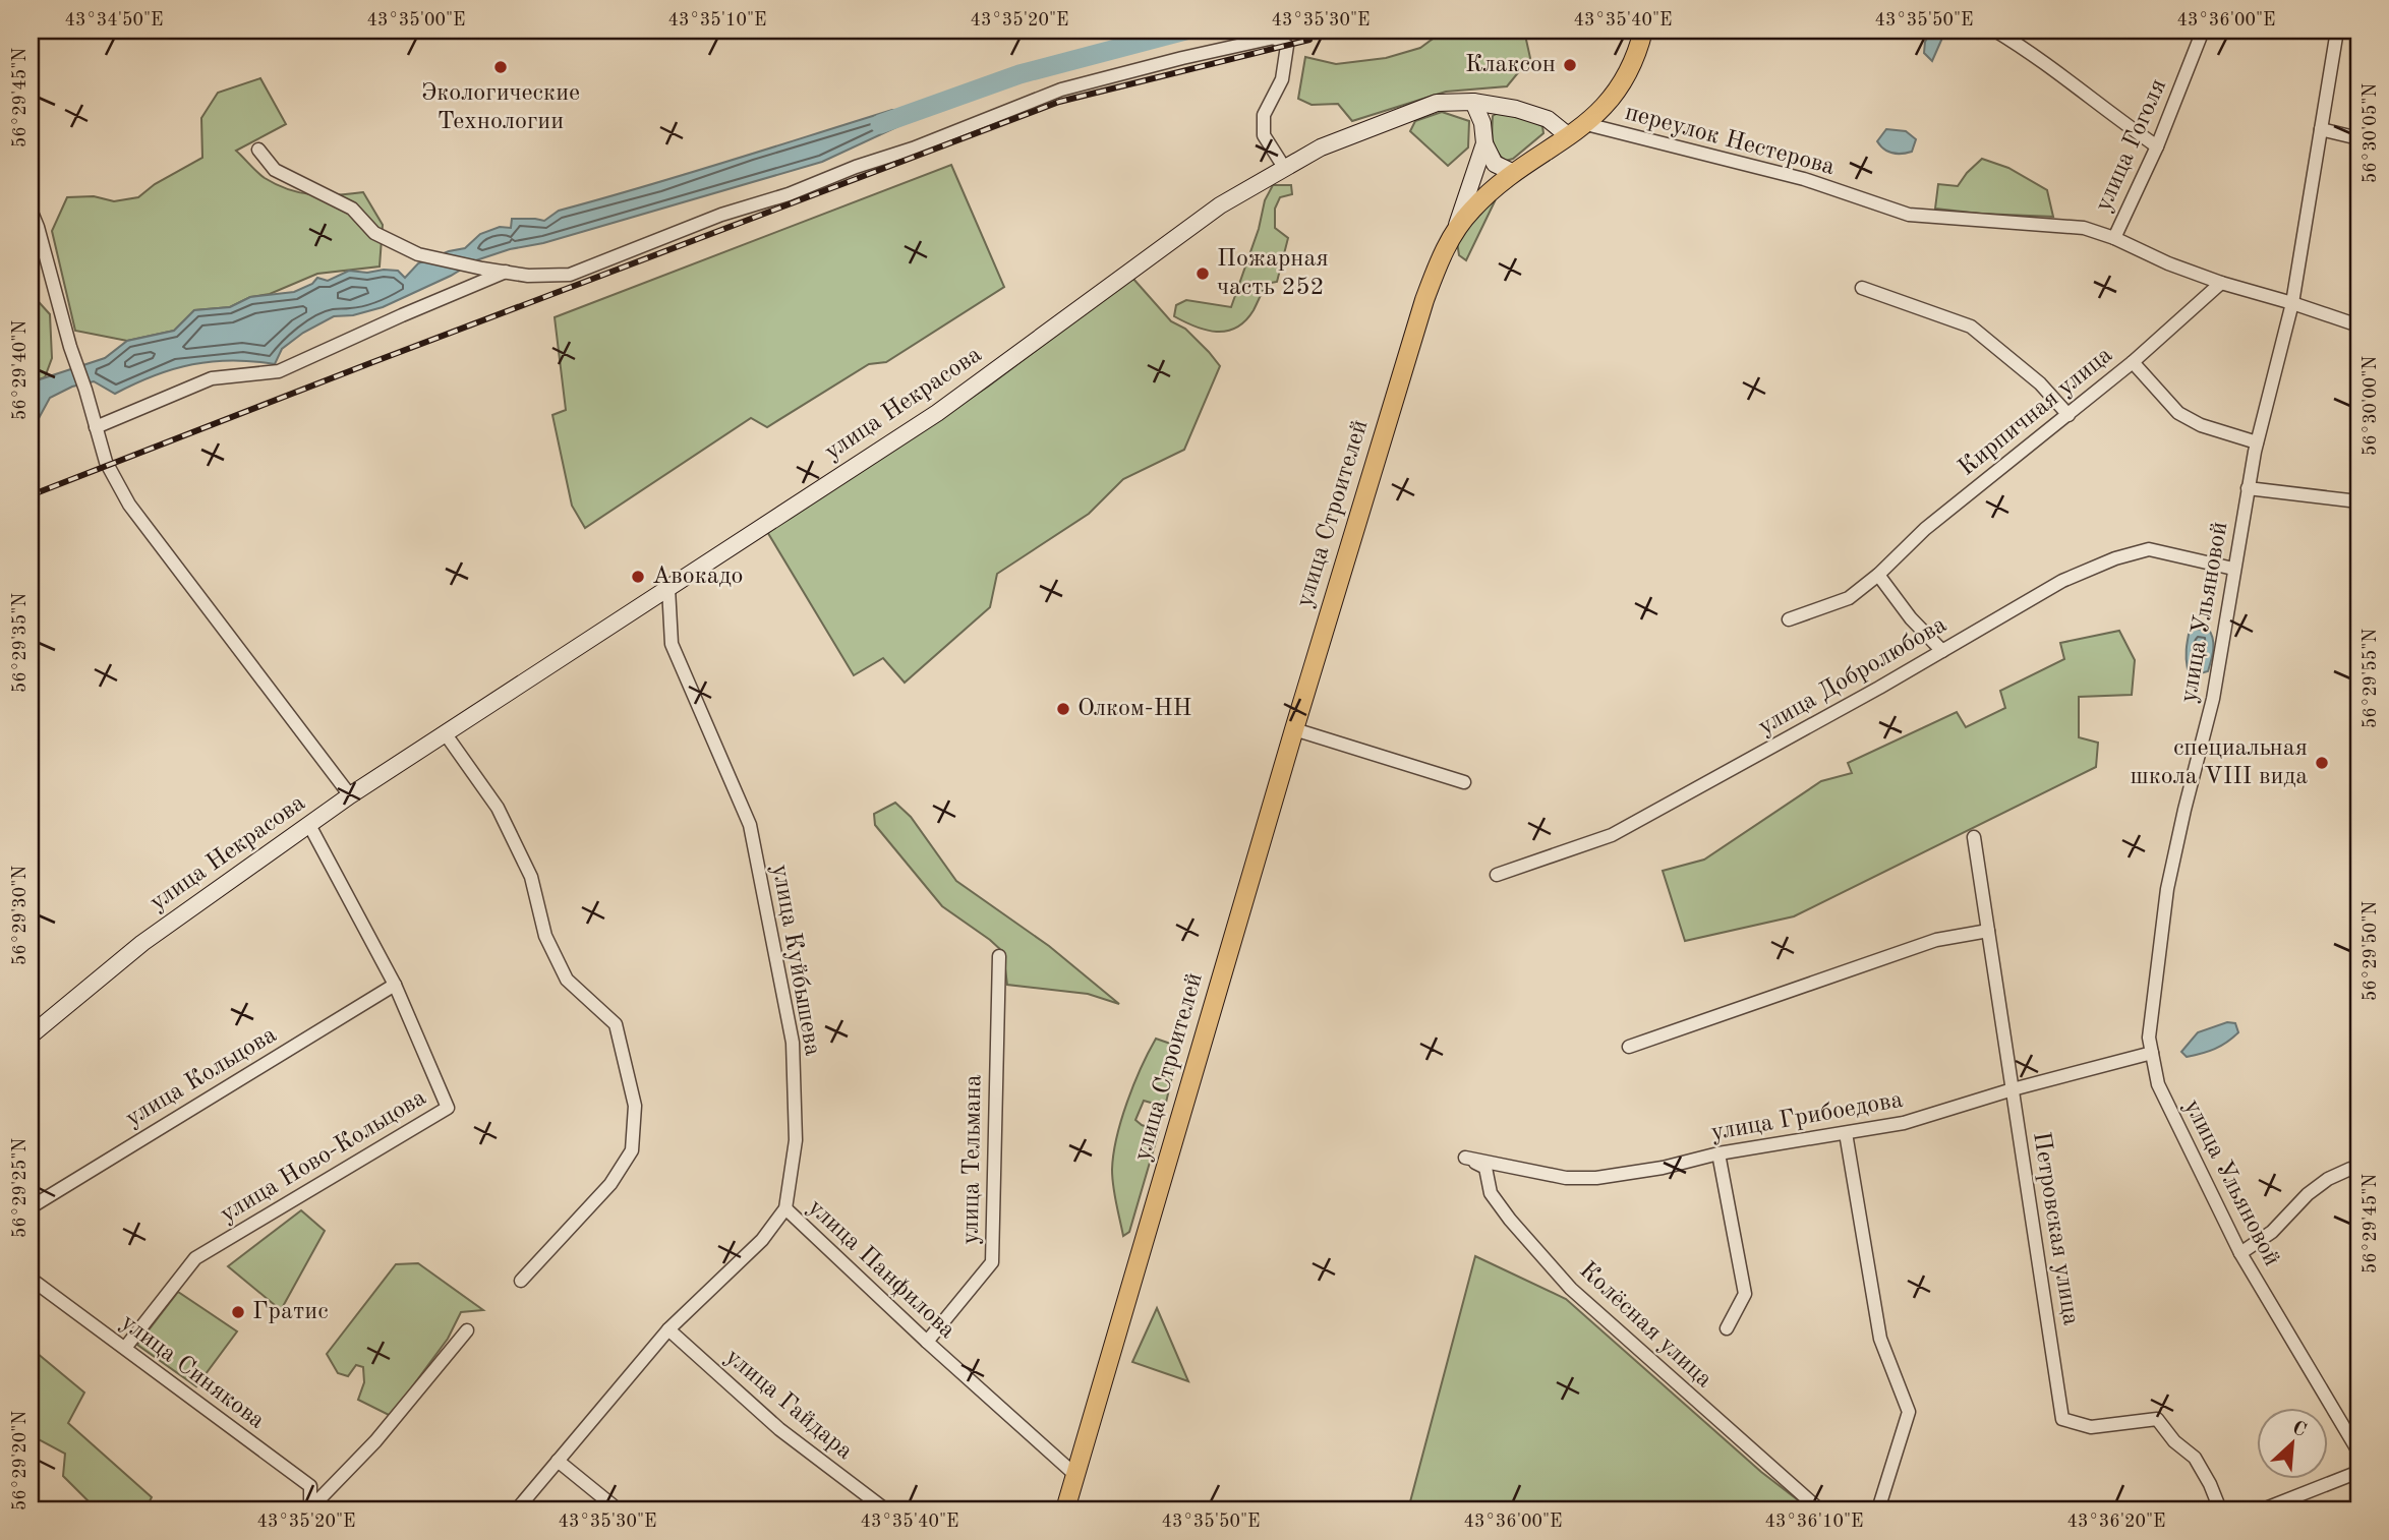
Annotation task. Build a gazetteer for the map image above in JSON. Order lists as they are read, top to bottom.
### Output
{
  "streets": {
    "main road": ["улица Строителей"],
    "street": [
      "переулок Нестерова",
      "улица Гоголя",
      "улица Некрасова",
      "Кирпичная улица",
      "улица Ульяновой",
      "улица Добролюбова",
      "улица Куйбышева",
      "улица Кольцова",
      "улица Грибоедова",
      "улица Ново-Кольцова",
      "улица Тельмана",
      "Петровская улица",
      "улица Панфилова",
      "Колёсная улица",
      "улица Синякова",
      "улица Гайдара"
    ]
  },
  "crossings": [
    ["переулок Нестерова", "улица Гоголя"],
    ["переулок Нестерова", "Кирпичная улица"],
    ["переулок Нестерова", "улица Строителей"],
    ["переулок Нестерова", "улица Ульяновой"],
    ["улица Некрасова", "улица Строителей"],
    ["улица Некрасова", "улица Куйбышева"],
    ["улица Некрасова", "улица Ново-Кольцова"],
    ["улица Строителей", "улица Панфилова"],
    ["улица Ульяновой", "улица Добролюбова"],
    ["улица Ульяновой", "улица Грибоедова"],
    ["улица Куйбышева", "улица Панфилова"],
    ["улица Куйбышева", "улица Гайдара"],
    ["улица Кольцова", "улица Ново-Кольцова"],
    ["улица Грибоедова", "Петровская улица"],
    ["улица Грибоедова", "Колёсная улица"],
    ["улица Ново-Кольцова", "улица Синякова"],
    ["улица Тельмана", "улица Панфилова"]
  ],
  "places": [
    "Клаксон",
    "Экологические Технологии",
    "Пожарная часть 252",
    "Авокадо",
    "Олком-НН",
    "специальная школа VIII вида",
    "Гратис"
  ],
  "north": "top right",
  "coordinates": [
    "43°34'50\"E",
    "43°35'00\"E",
    "43°35'10\"E",
    "43°35'20\"E",
    "43°35'30\"E",
    "43°35'40\"E",
    "43°35'50\"E",
    "43°36'00\"E",
    "56°29'45\"N",
    "56°30'05\"N",
    "56°29'40\"N",
    "56°30'00\"N",
    "56°29'35\"N",
    "56°29'55\"N",
    "56°29'30\"N",
    "56°29'50\"N",
    "56°29'25\"N",
    "56°29'20\"N",
    "43°36'10\"E",
    "43°36'20\"E"
  ]
}
